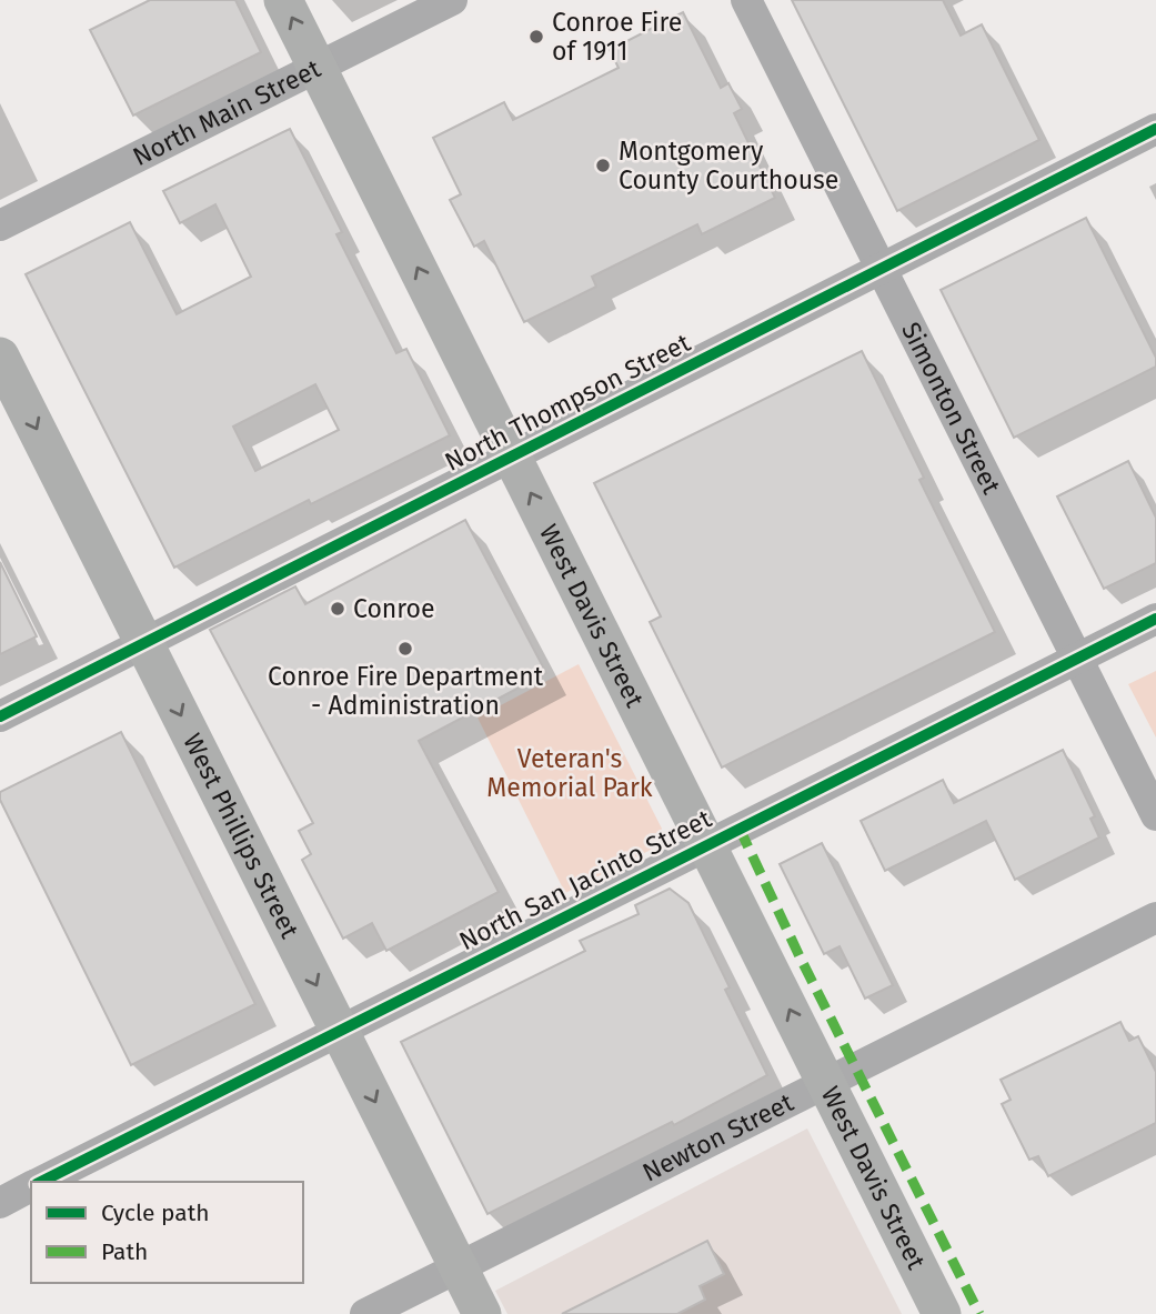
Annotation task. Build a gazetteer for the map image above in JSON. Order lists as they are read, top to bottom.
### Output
{
  "streets": {
    "main road": ["West Davis Street", "West Phillips Street"],
    "street": [
      "North Main Street",
      "North Thompson Street",
      "Simonton Street",
      "North San Jacinto Street",
      "Newton Street"
    ]
  },
  "crossings": [
    ["North Main Street", "West Davis Street"],
    ["North Thompson Street", "Simonton Street"],
    ["North Thompson Street", "West Davis Street"],
    ["North Thompson Street", "West Phillips Street"],
    ["Simonton Street", "North San Jacinto Street"],
    ["West Davis Street", "North San Jacinto Street"],
    ["West Davis Street", "Newton Street"],
    ["West Phillips Street", "North San Jacinto Street"],
    ["West Phillips Street", "Newton Street"]
  ],
  "one_way": ["West Davis Street", "West Phillips Street"],
  "parks": ["Veteran's Memorial Park"],
  "places": [
    "Conroe Fire of 1911",
    "Montgomery County Courthouse",
    "Conroe",
    "Conroe Fire Department - Administration"
  ],
  "legend": ["Cycle path", "Path"]
}
